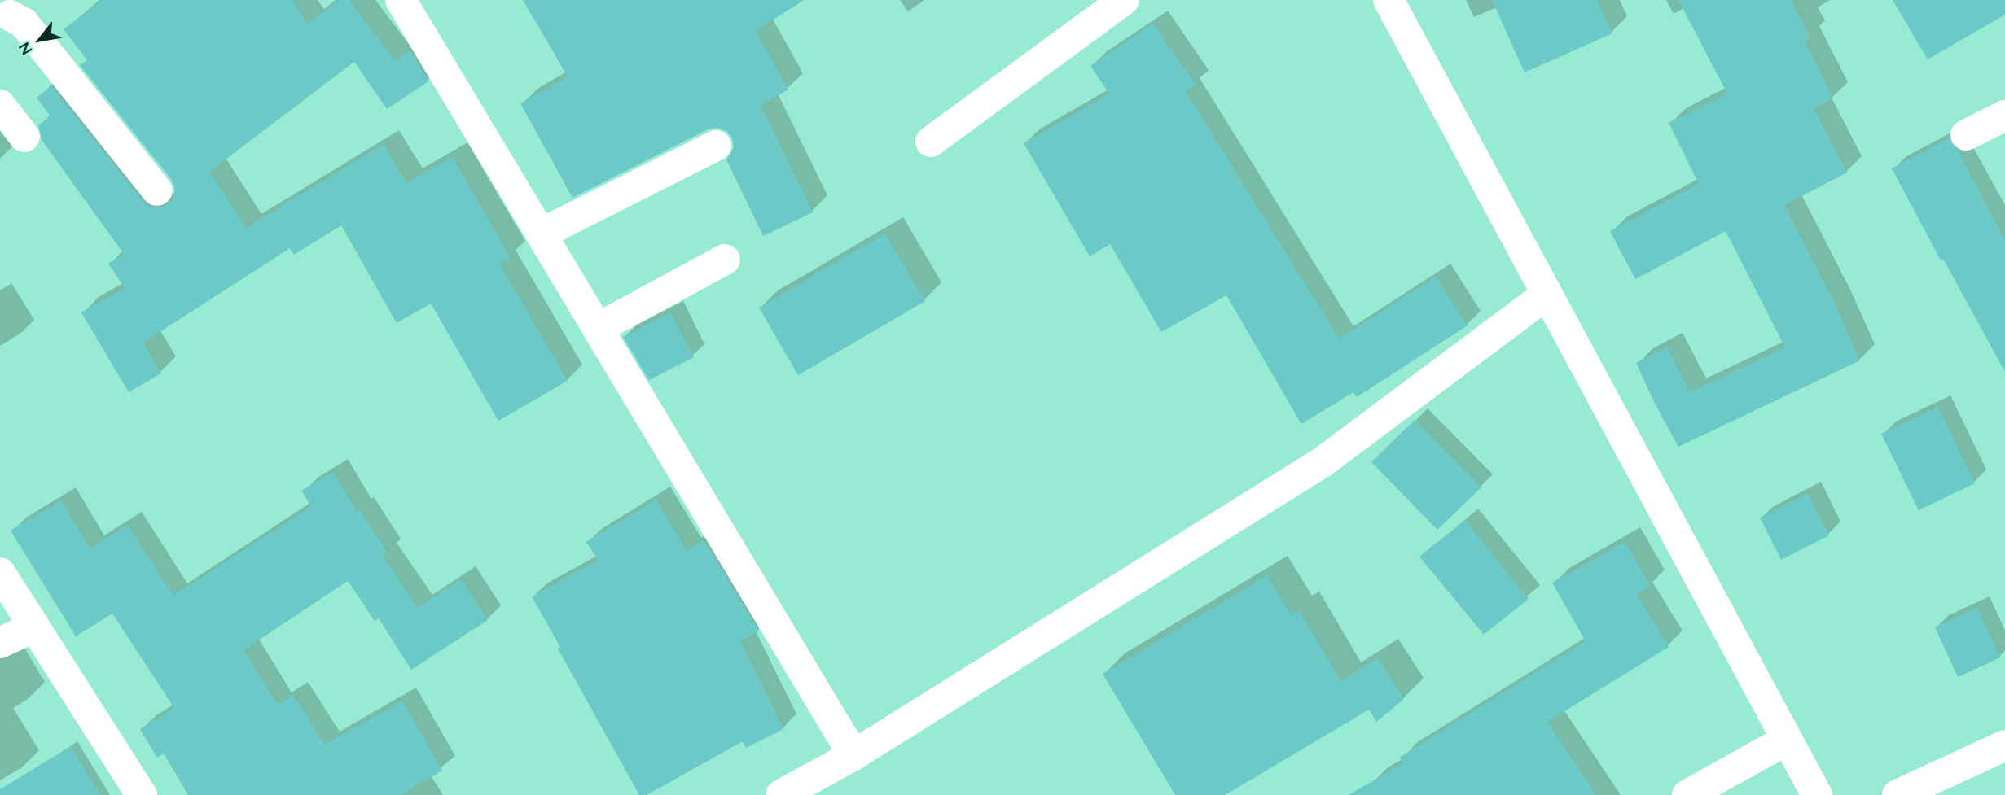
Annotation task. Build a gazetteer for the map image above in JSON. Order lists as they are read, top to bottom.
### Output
{
  "north": "bottom left"
}
